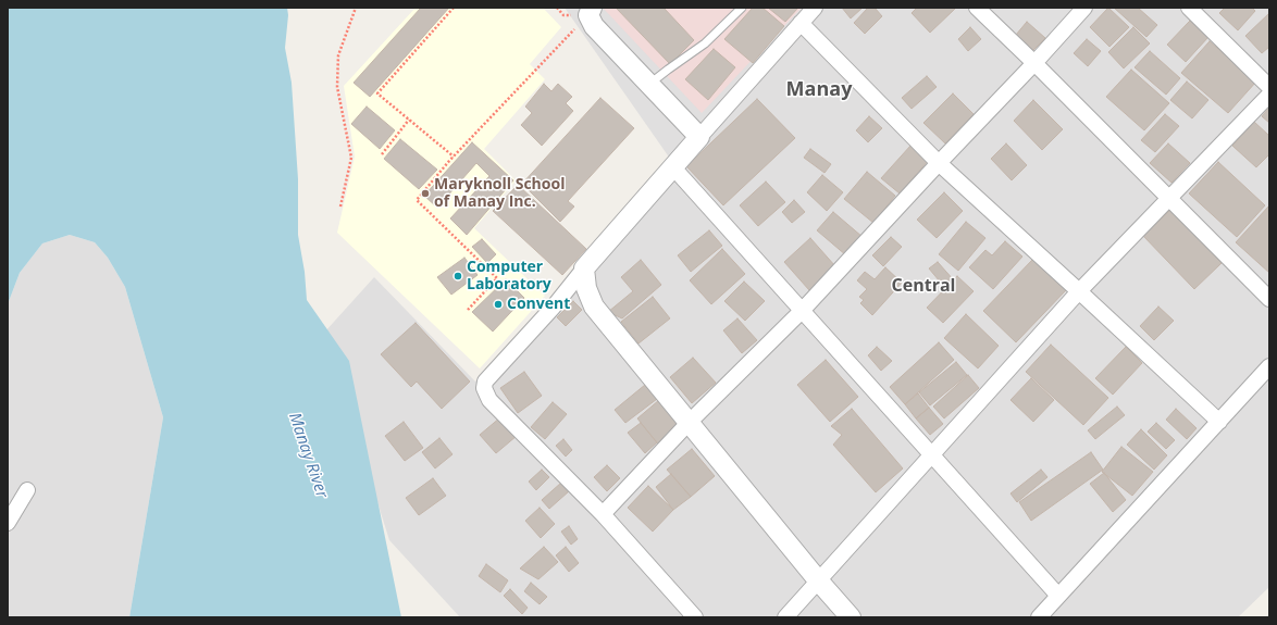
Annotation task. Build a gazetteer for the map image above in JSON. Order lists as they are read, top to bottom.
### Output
{
  "districts": ["Manay", "Central"],
  "water": ["Manay River"],
  "places": ["Maryknoll School of Manay Inc.", "Computer Laboratory", "Convent"]
}
